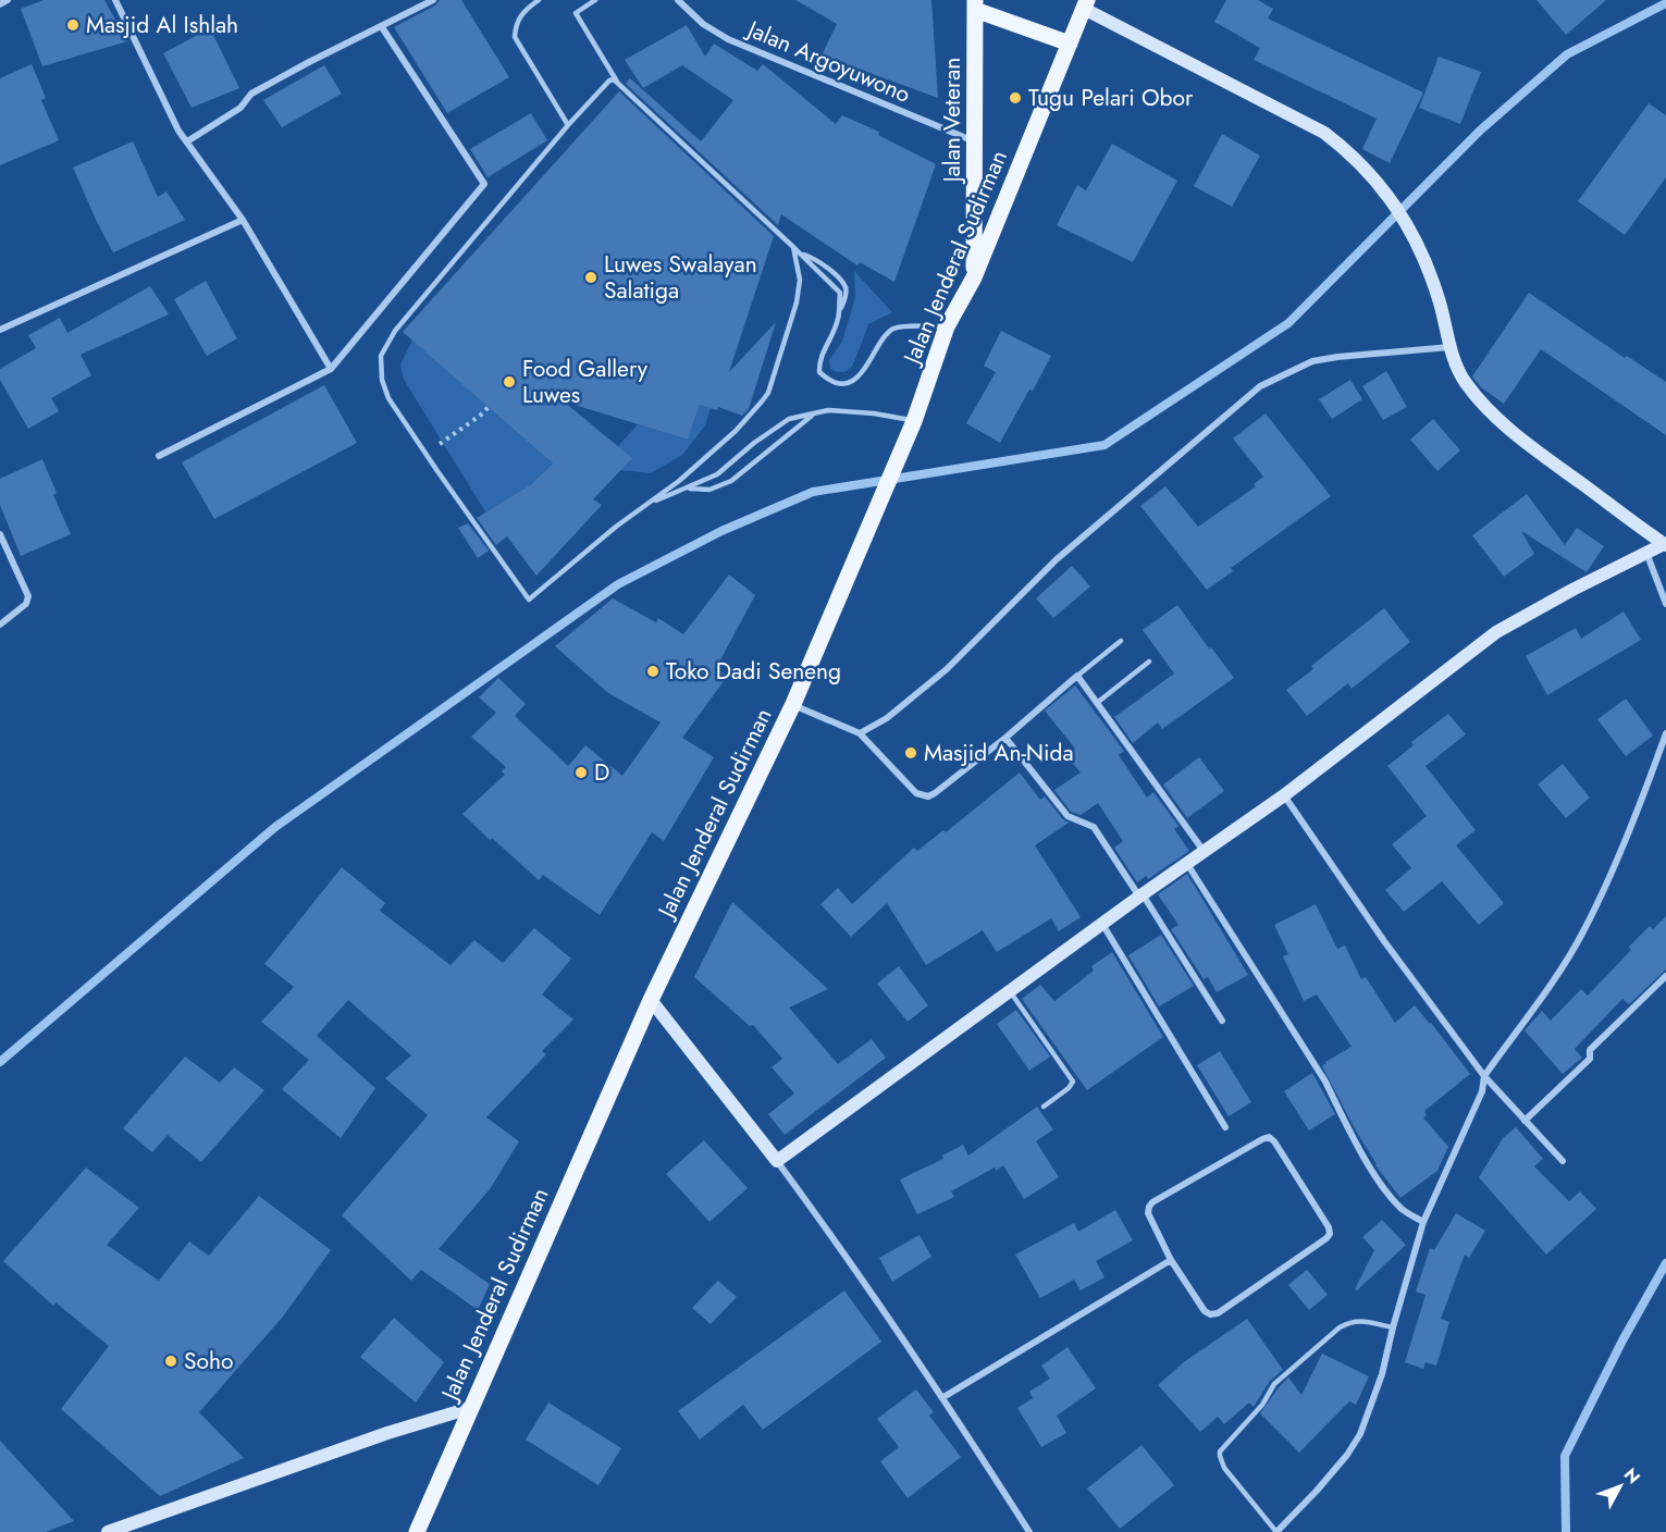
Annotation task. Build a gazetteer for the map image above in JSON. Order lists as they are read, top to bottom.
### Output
{
  "streets": {
    "main road": ["Jalan Veteran", "Jalan Jenderal Sudirman"],
    "street": ["Jalan Argoyuwono"]
  },
  "crossings": [
    ["Jalan Argoyuwono", "Jalan Veteran"],
    ["Jalan Veteran", "Jalan Jenderal Sudirman"]
  ],
  "places": [
    "Masjid Al Ishlah",
    "Tugu Pelari Obor",
    "Luwes Swalayan Salatiga",
    "Food Gallery Luwes",
    "Toko Dadi Seneng",
    "Masjid An-Nida",
    "D",
    "Soho"
  ],
  "north": "top right"
}
